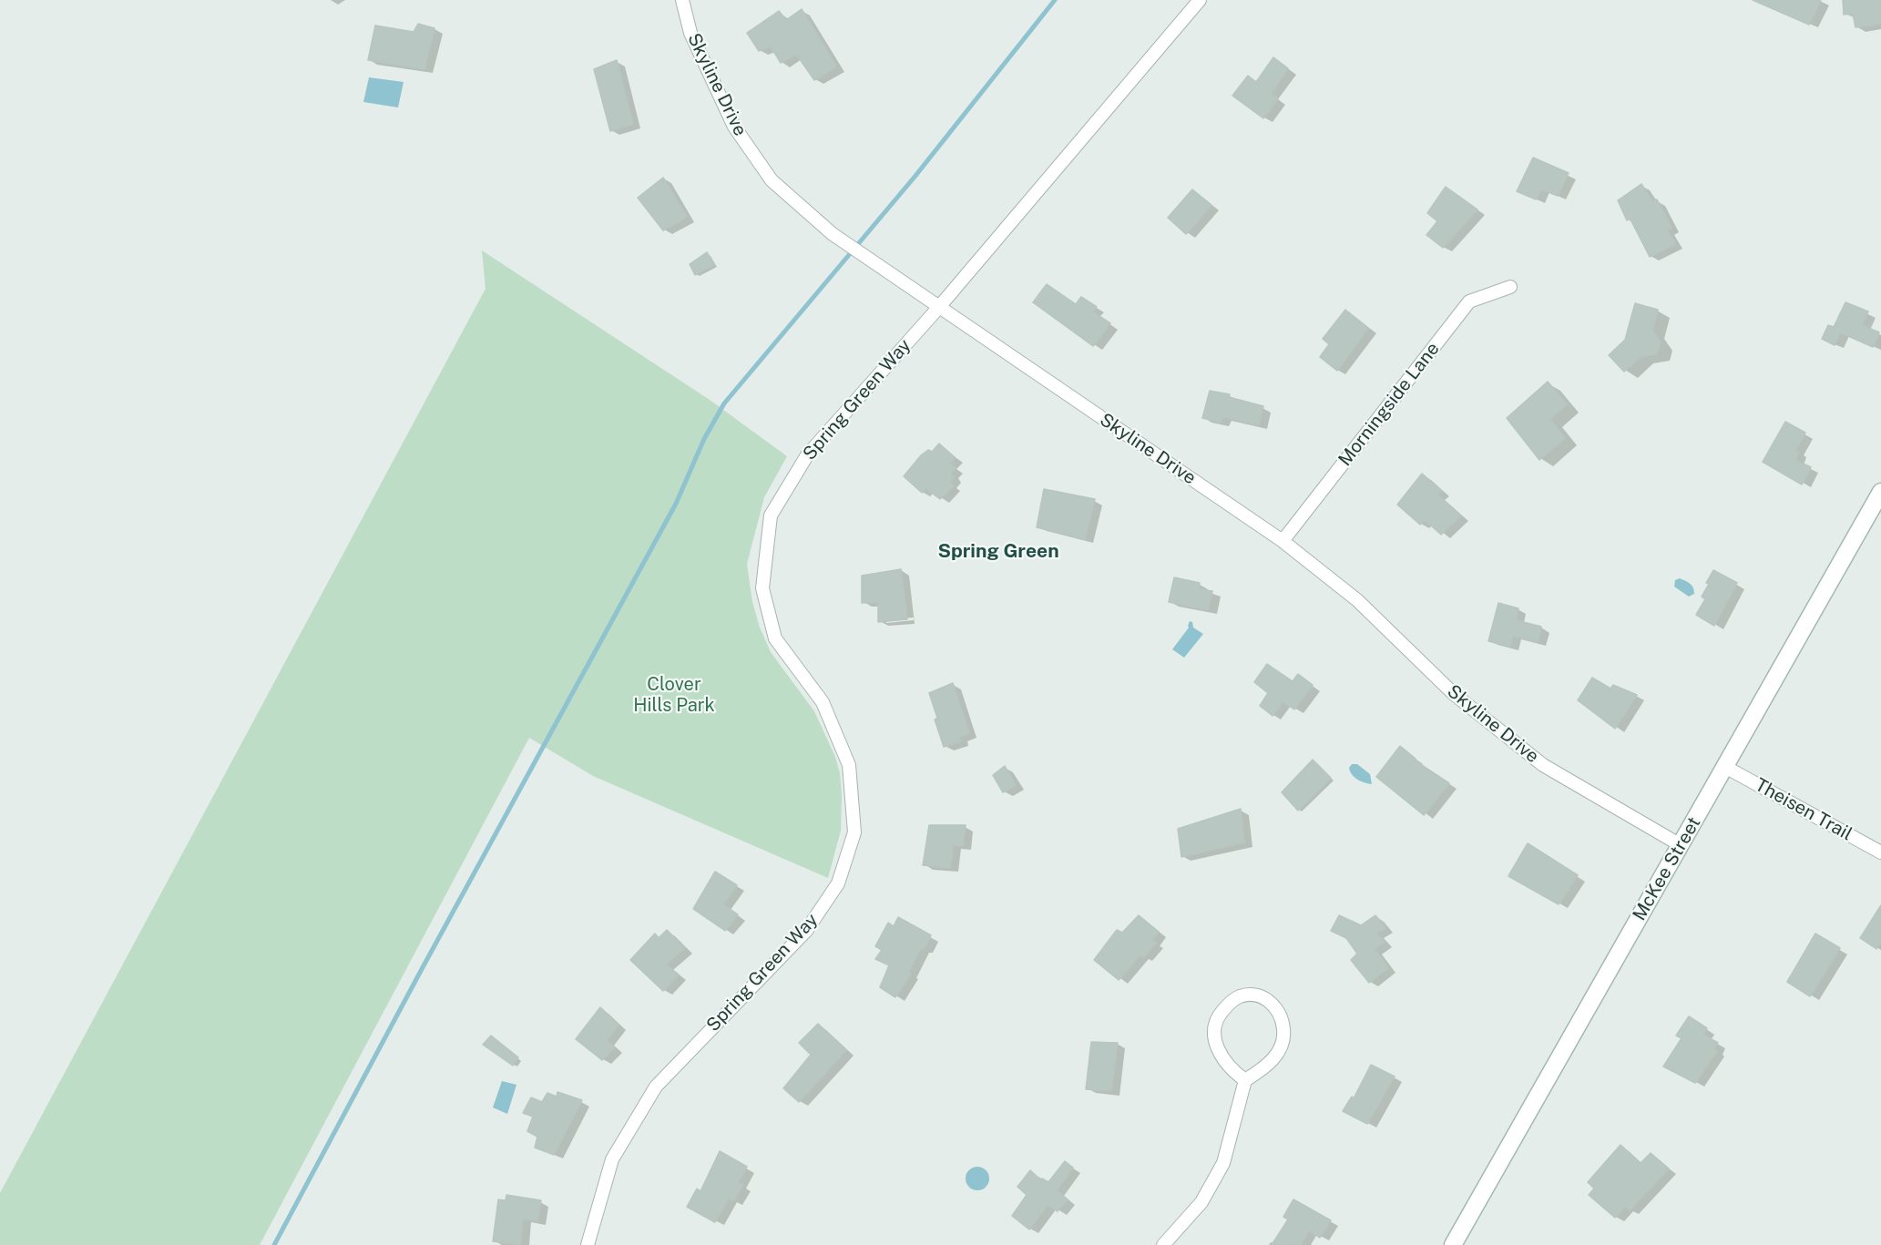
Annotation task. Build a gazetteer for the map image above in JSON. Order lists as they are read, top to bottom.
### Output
{
  "streets": {
    "street": [
      "Skyline Drive",
      "Spring Green Way",
      "Morningside Lane",
      "Theisen Trail",
      "McKee Street"
    ]
  },
  "crossings": [
    ["Skyline Drive", "Spring Green Way"],
    ["Skyline Drive", "Morningside Lane"],
    ["Skyline Drive", "McKee Street"],
    ["Theisen Trail", "McKee Street"]
  ],
  "districts": ["Spring Green"],
  "parks": ["Clover Hills Park"]
}
